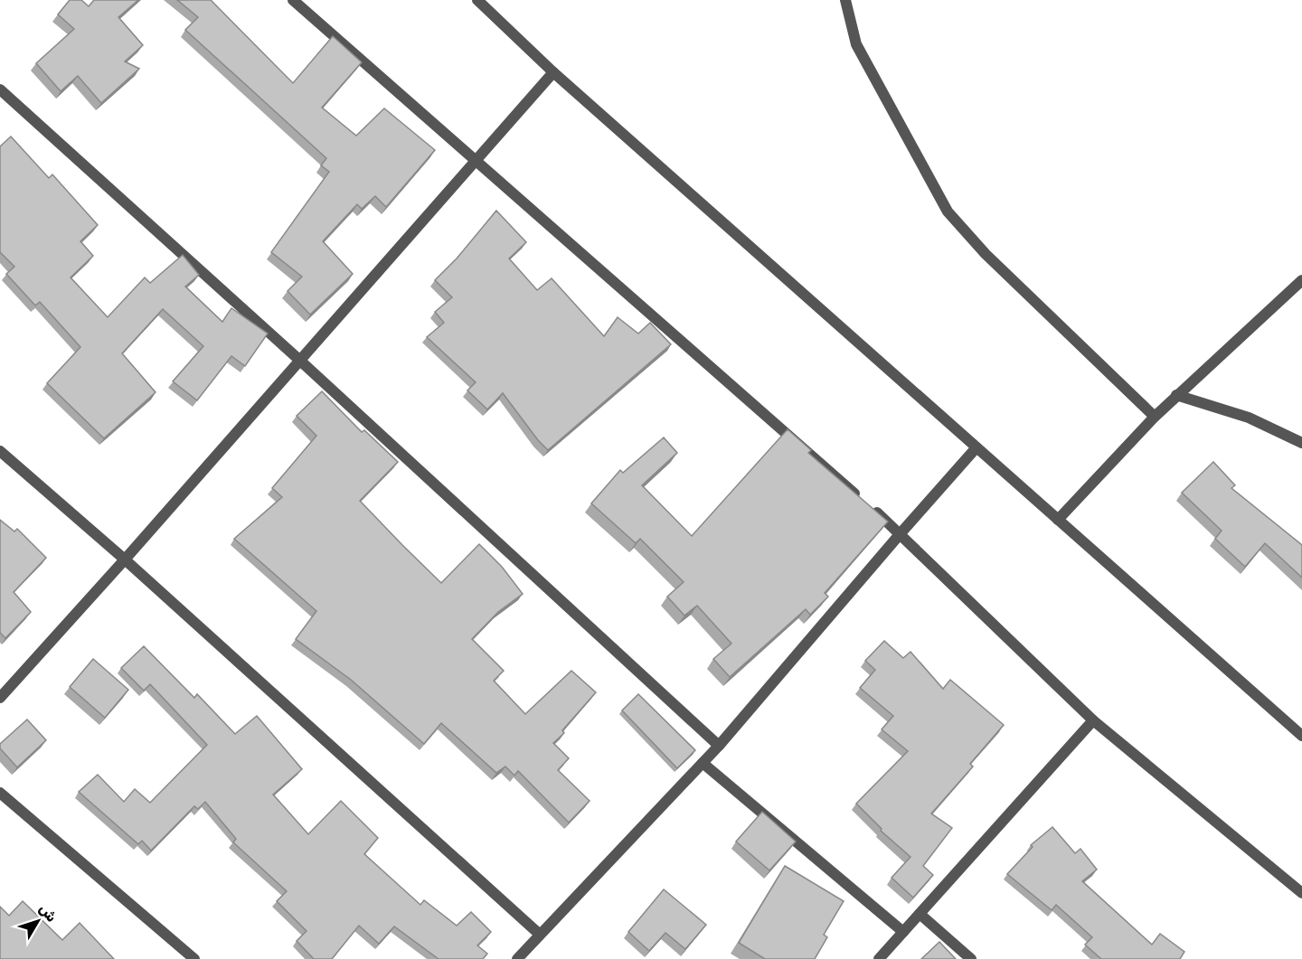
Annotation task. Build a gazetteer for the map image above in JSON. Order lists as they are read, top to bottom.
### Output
{
  "north": "top right"
}
